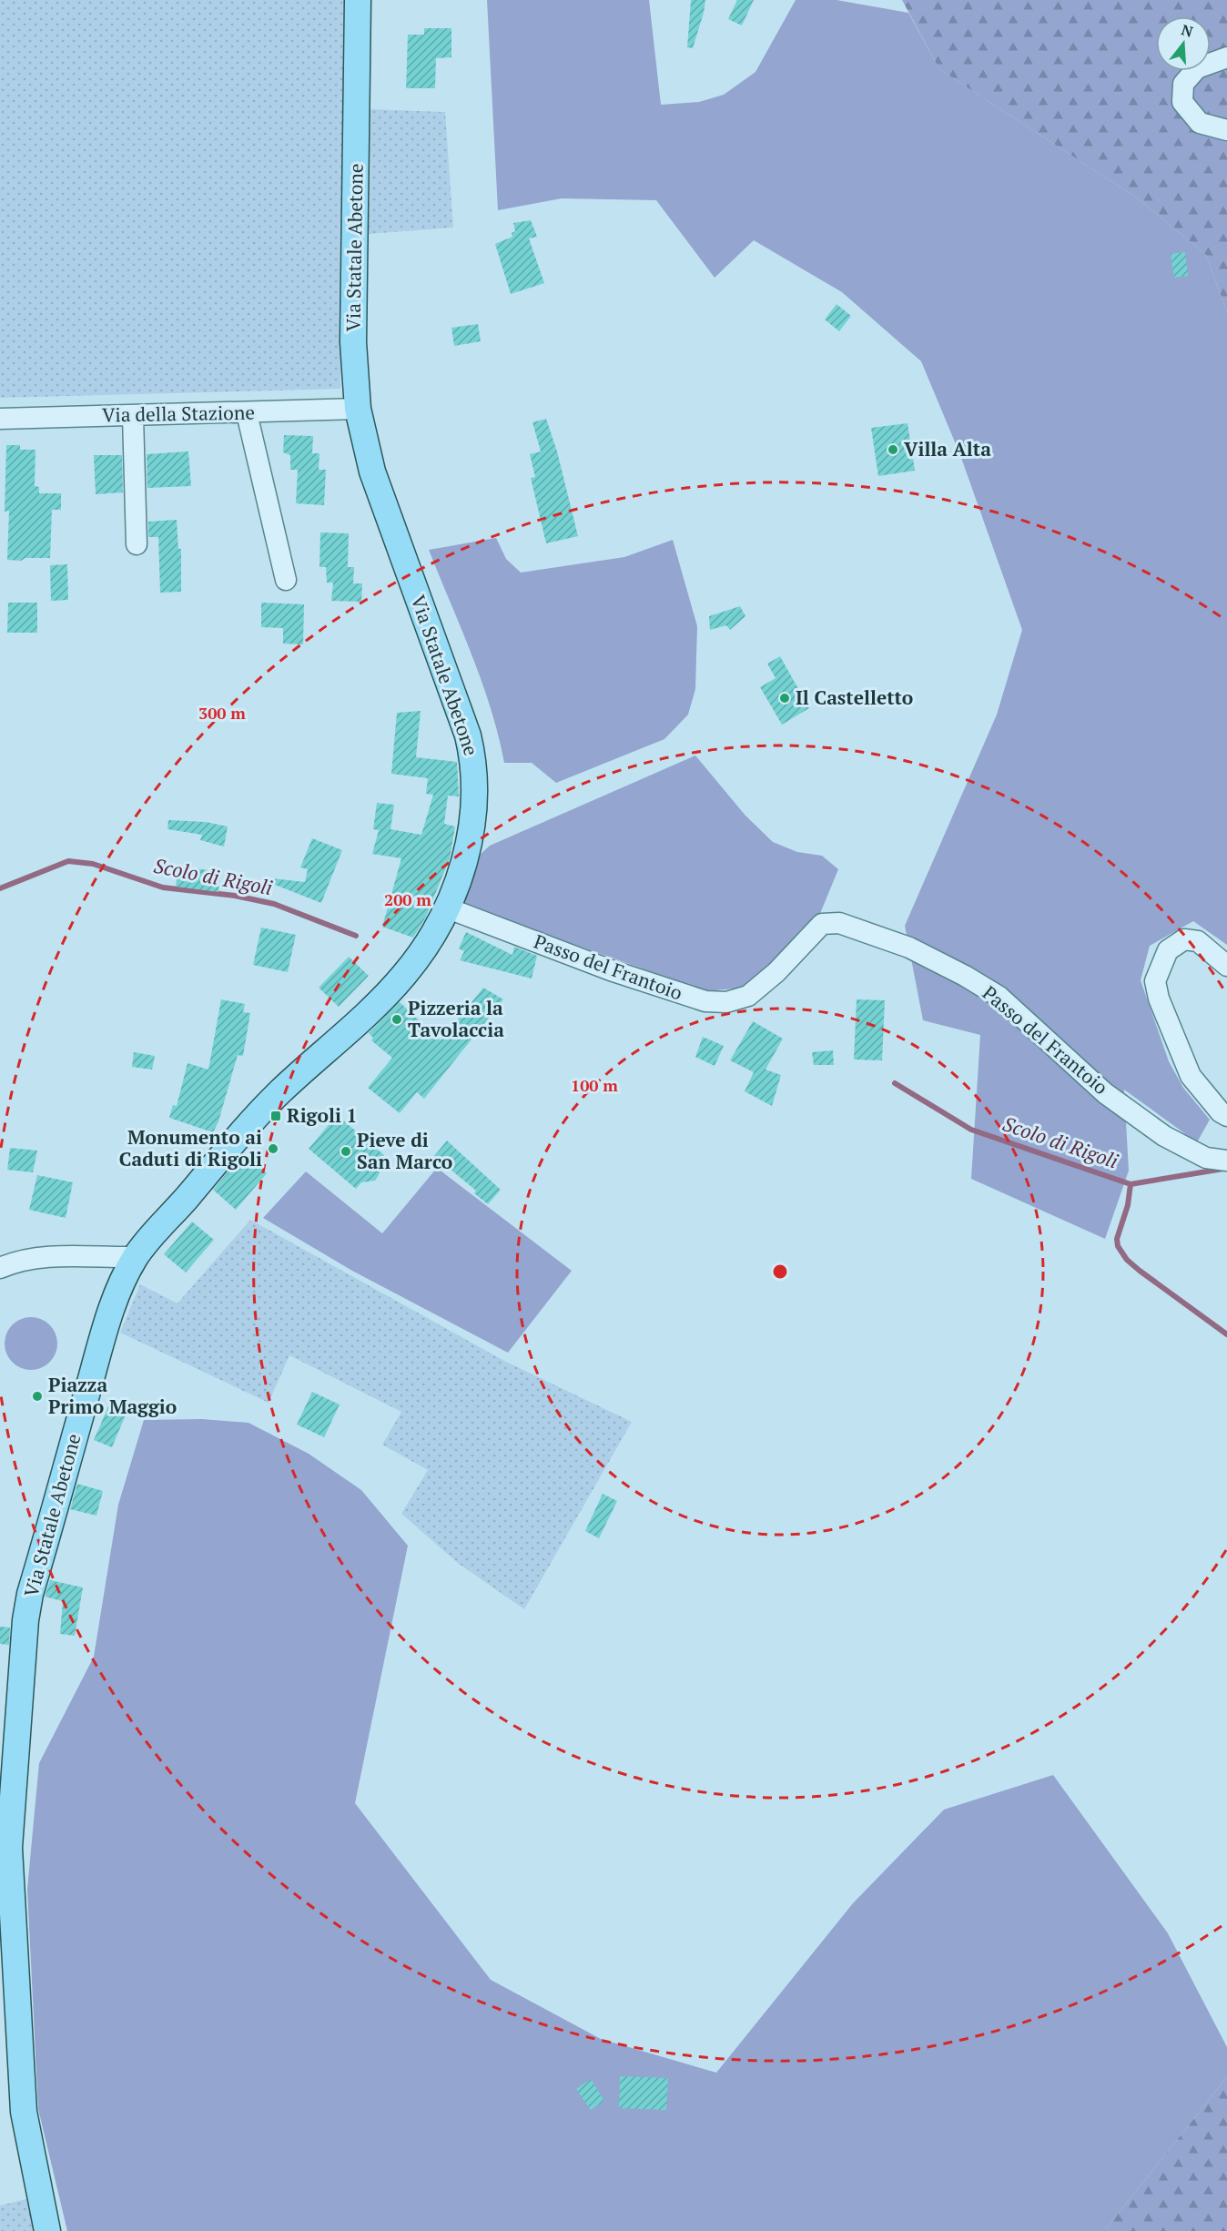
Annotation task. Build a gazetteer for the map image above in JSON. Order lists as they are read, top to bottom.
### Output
{
  "streets": {
    "main road": ["Via Statale Abetone"],
    "street": ["Via della Stazione", "Passo del Frantoio"]
  },
  "crossings": [
    ["Via Statale Abetone", "Via della Stazione"],
    ["Via Statale Abetone", "Passo del Frantoio"]
  ],
  "water": ["Scolo di Rigoli"],
  "places": {
    "other": [
      "Villa Alta",
      "Il Castelletto",
      "Pizzeria la Tavolaccia",
      "Monumento ai Caduti di Rigoli",
      "Pieve di San Marco",
      "Piazza Primo Maggio"
    ],
    "transit": ["Rigoli 1"]
  },
  "north": "top",
  "rings": ["300 m", "200 m", "100 m"]
}
